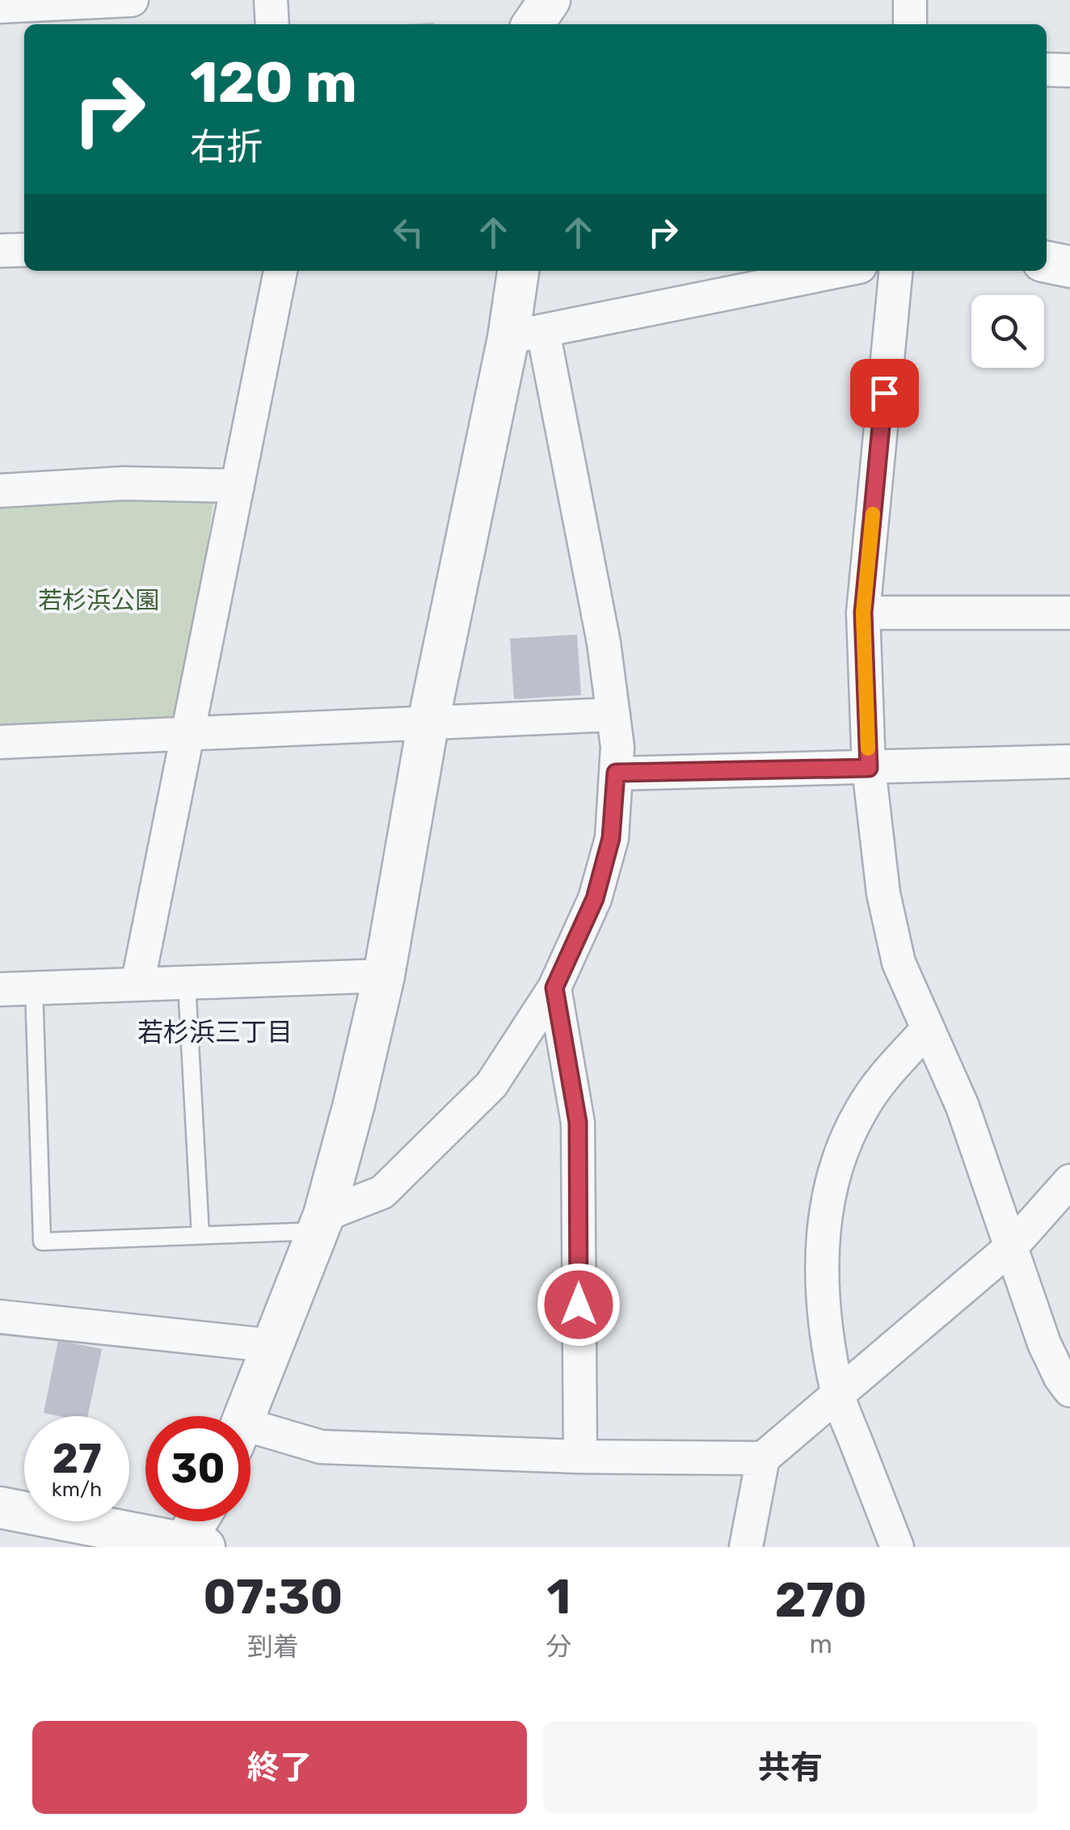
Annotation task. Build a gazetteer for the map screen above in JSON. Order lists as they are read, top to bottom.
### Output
{
  "districts": ["若杉浜三丁目"],
  "parks": ["若杉浜公園"],
  "page": {
    "turn": ["120 m", "右折"],
    "speed": "27 km/h",
    "limit": "30",
    "eta": [
      "07:30",
      "到着",
      "1",
      "分",
      "270",
      "m"
    ],
    "buttons": ["終了", "共有"]
  }
}
